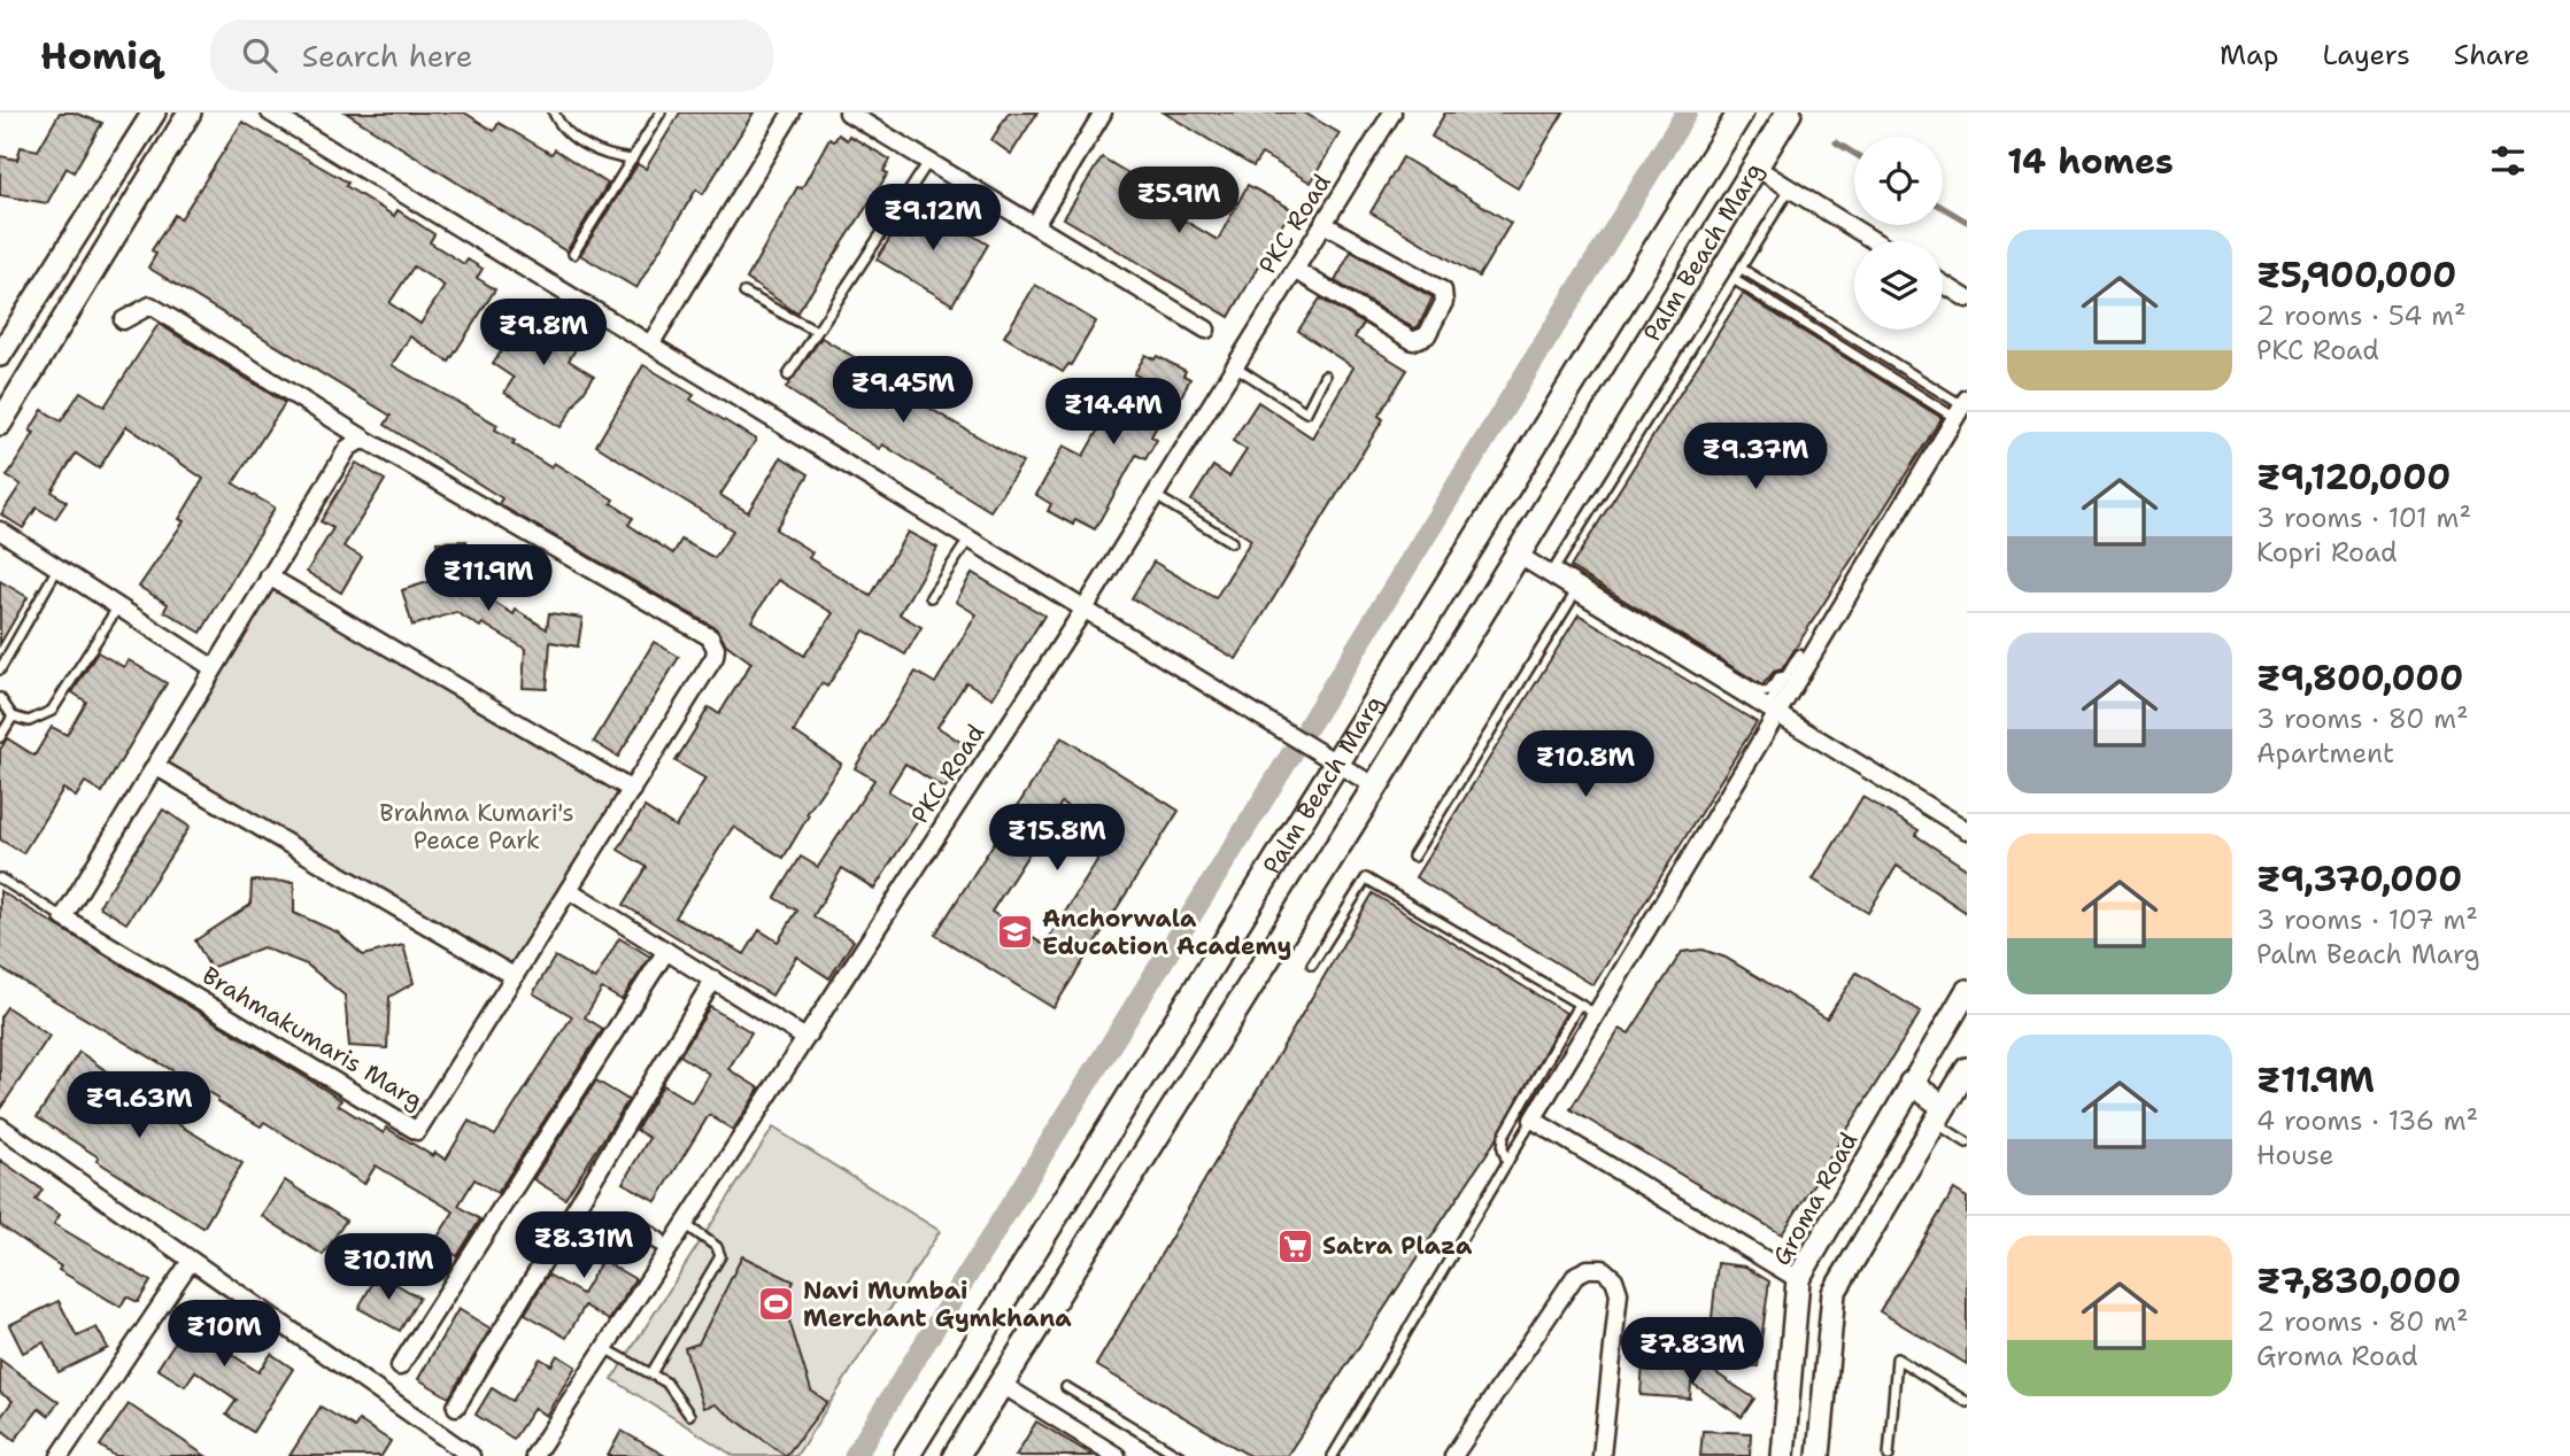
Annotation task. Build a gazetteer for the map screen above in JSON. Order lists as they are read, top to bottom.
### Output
{
  "streets": {
    "main road": ["Palm Beach Marg", "Groma Road"],
    "street": ["PKC Road", "Brahmakumaris Marg"]
  },
  "parks": ["Brahma Kumari's Peace Park"],
  "places": {
    "school or university": ["Anchorwala Education Academy"],
    "supermarket": ["Satra Plaza"],
    "sports": ["Navi Mumbai Merchant Gymkhana"]
  },
  "page": {
    "header": "Homiq",
    "search": "Search here",
    "nav": ["Map", "Layers", "Share"],
    "heading": "14 homes",
    "price": [
      "₹5.9M",
      "₹9.12M",
      "₹9.8M",
      "₹9.45M",
      "₹14.4M",
      "₹9.37M",
      "₹11.9M",
      "₹10.8M",
      "₹15.8M",
      "₹9.63M",
      "₹8.31M",
      "₹10.1M",
      "₹10M",
      "₹7.83M"
    ],
    "list": [
      {
        "name": "₹5,900,000",
        "note": "2 rooms · 54 m² · PKC Road"
      },
      {
        "name": "₹9,120,000",
        "note": "3 rooms · 101 m² · Kopri Road"
      },
      {
        "name": "₹9,800,000",
        "note": "3 rooms · 80 m² · Apartment"
      },
      {
        "name": "₹9,370,000",
        "note": "3 rooms · 107 m² · Palm Beach Marg"
      },
      {
        "name": "₹11.9M",
        "note": "4 rooms · 136 m² · House"
      },
      {
        "name": "₹7,830,000",
        "note": "2 rooms · 80 m² · Groma Road"
      }
    ]
  }
}
